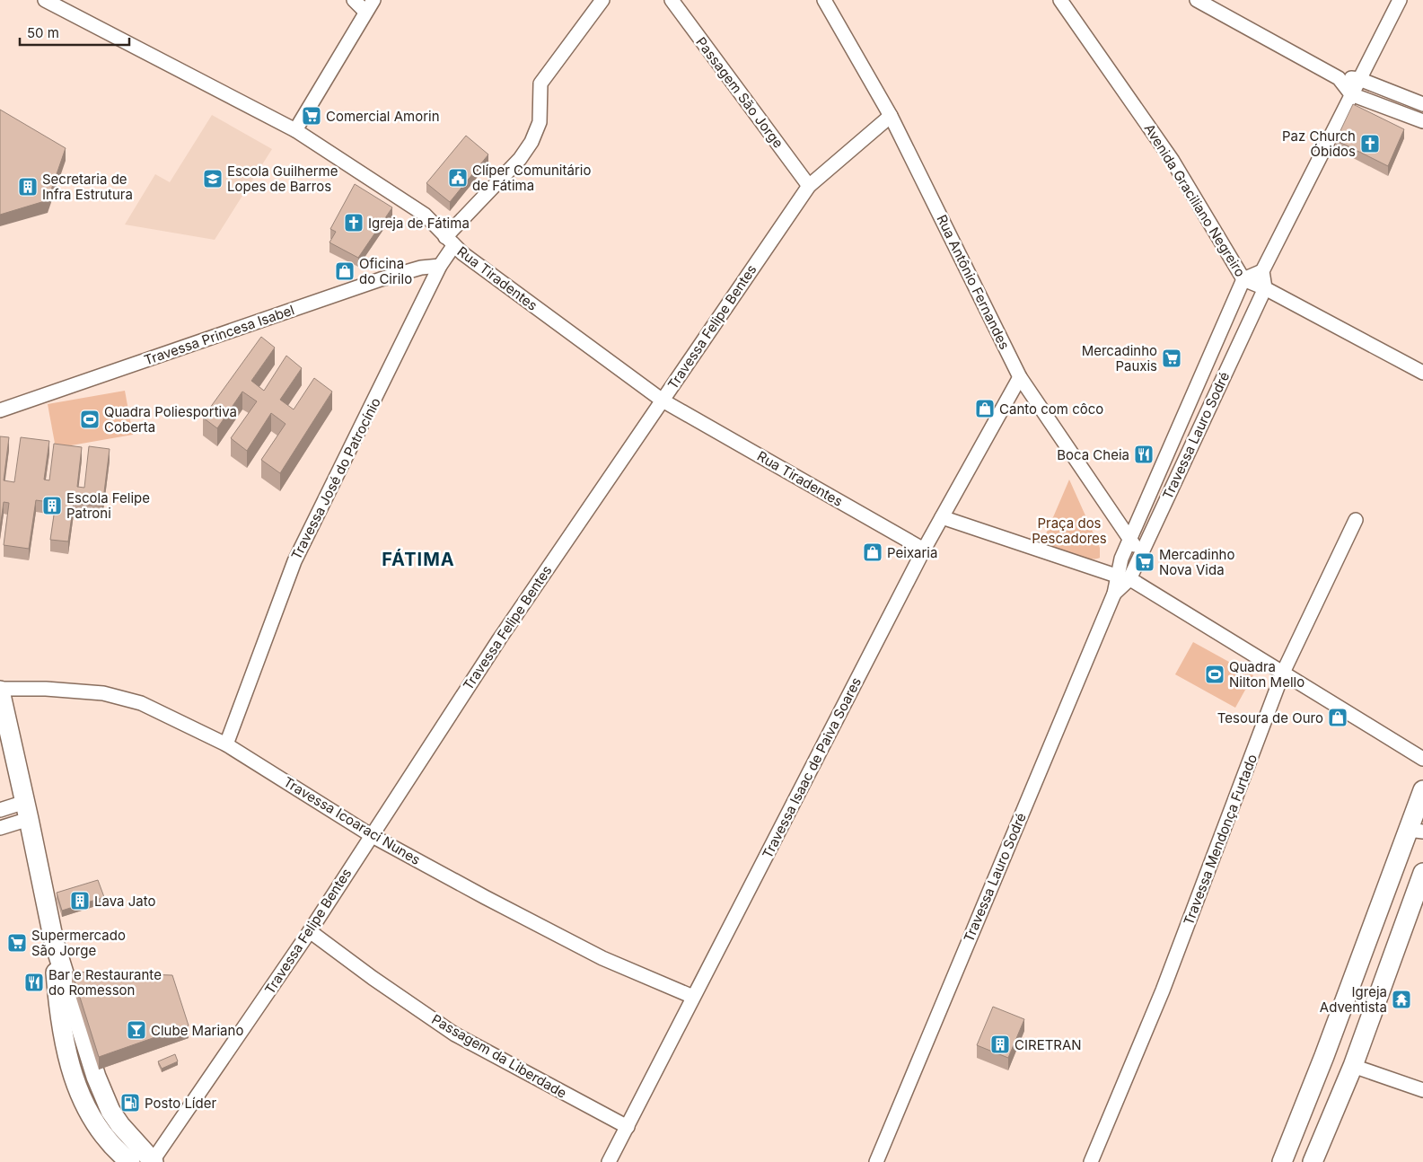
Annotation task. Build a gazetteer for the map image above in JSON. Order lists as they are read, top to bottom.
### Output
{
  "streets": {
    "street": [
      "Passagem São Jorge",
      "Avenida Graciliano Negreiro",
      "Rua Tiradentes",
      "Rua Antônio Fernandes",
      "Travessa Felipe Bentes",
      "Travessa Princesa Isabel",
      "Travessa Lauro Sodré",
      "Travessa José do Patrocínio",
      "Travessa Isaac de Paiva Soares",
      "Travessa Icoaraci Nunes",
      "Travessa Mendonça Furtado",
      "Passagem da Liberdade"
    ]
  },
  "crossings": [
    ["Passagem São Jorge", "Travessa Felipe Bentes"],
    ["Avenida Graciliano Negreiro", "Travessa Lauro Sodré"],
    ["Rua Tiradentes", "Travessa Felipe Bentes"],
    ["Rua Tiradentes", "Travessa José do Patrocínio"],
    ["Rua Tiradentes", "Travessa Isaac de Paiva Soares"],
    ["Rua Antônio Fernandes", "Travessa Felipe Bentes"],
    ["Rua Antônio Fernandes", "Travessa Lauro Sodré"],
    ["Rua Antônio Fernandes", "Travessa Isaac de Paiva Soares"],
    ["Travessa Felipe Bentes", "Travessa Icoaraci Nunes"],
    ["Travessa Felipe Bentes", "Passagem da Liberdade"],
    ["Travessa Princesa Isabel", "Travessa José do Patrocínio"],
    ["Travessa José do Patrocínio", "Travessa Icoaraci Nunes"],
    ["Travessa Isaac de Paiva Soares", "Travessa Icoaraci Nunes"],
    ["Travessa Isaac de Paiva Soares", "Passagem da Liberdade"]
  ],
  "districts": ["FÁTIMA"],
  "parks": ["Praça dos Pescadores"],
  "places": {
    "supermarket": [
      "Comercial Amorin",
      "Mercadinho Pauxis",
      "Mercadinho Nova Vida",
      "Supermercado São Jorge"
    ],
    "church": ["Paz Church Óbidos", "Igreja de Fátima"],
    "public building": ["Clíper Comunitário de Fátima"],
    "school or university": ["Escola Guilherme Lopes de Barros"],
    "building": [
      "Secretaria de Infra Estrutura",
      "Escola Felipe Patroni",
      "Lava Jato",
      "CIRETRAN"
    ],
    "shop": [
      "Oficina do Cirilo",
      "Canto com côco",
      "Peixaria",
      "Tesoura de Ouro"
    ],
    "sports": ["Quadra Poliesportiva Coberta", "Quadra Nilton Mello"],
    "restaurant": ["Boca Cheia", "Bar e Restaurante do Romesson"],
    "temple": ["Igreja Adventista"],
    "bar": ["Clube Mariano"],
    "fuel station": ["Posto Líder"]
  },
  "scale_bar": "50 m"
}
